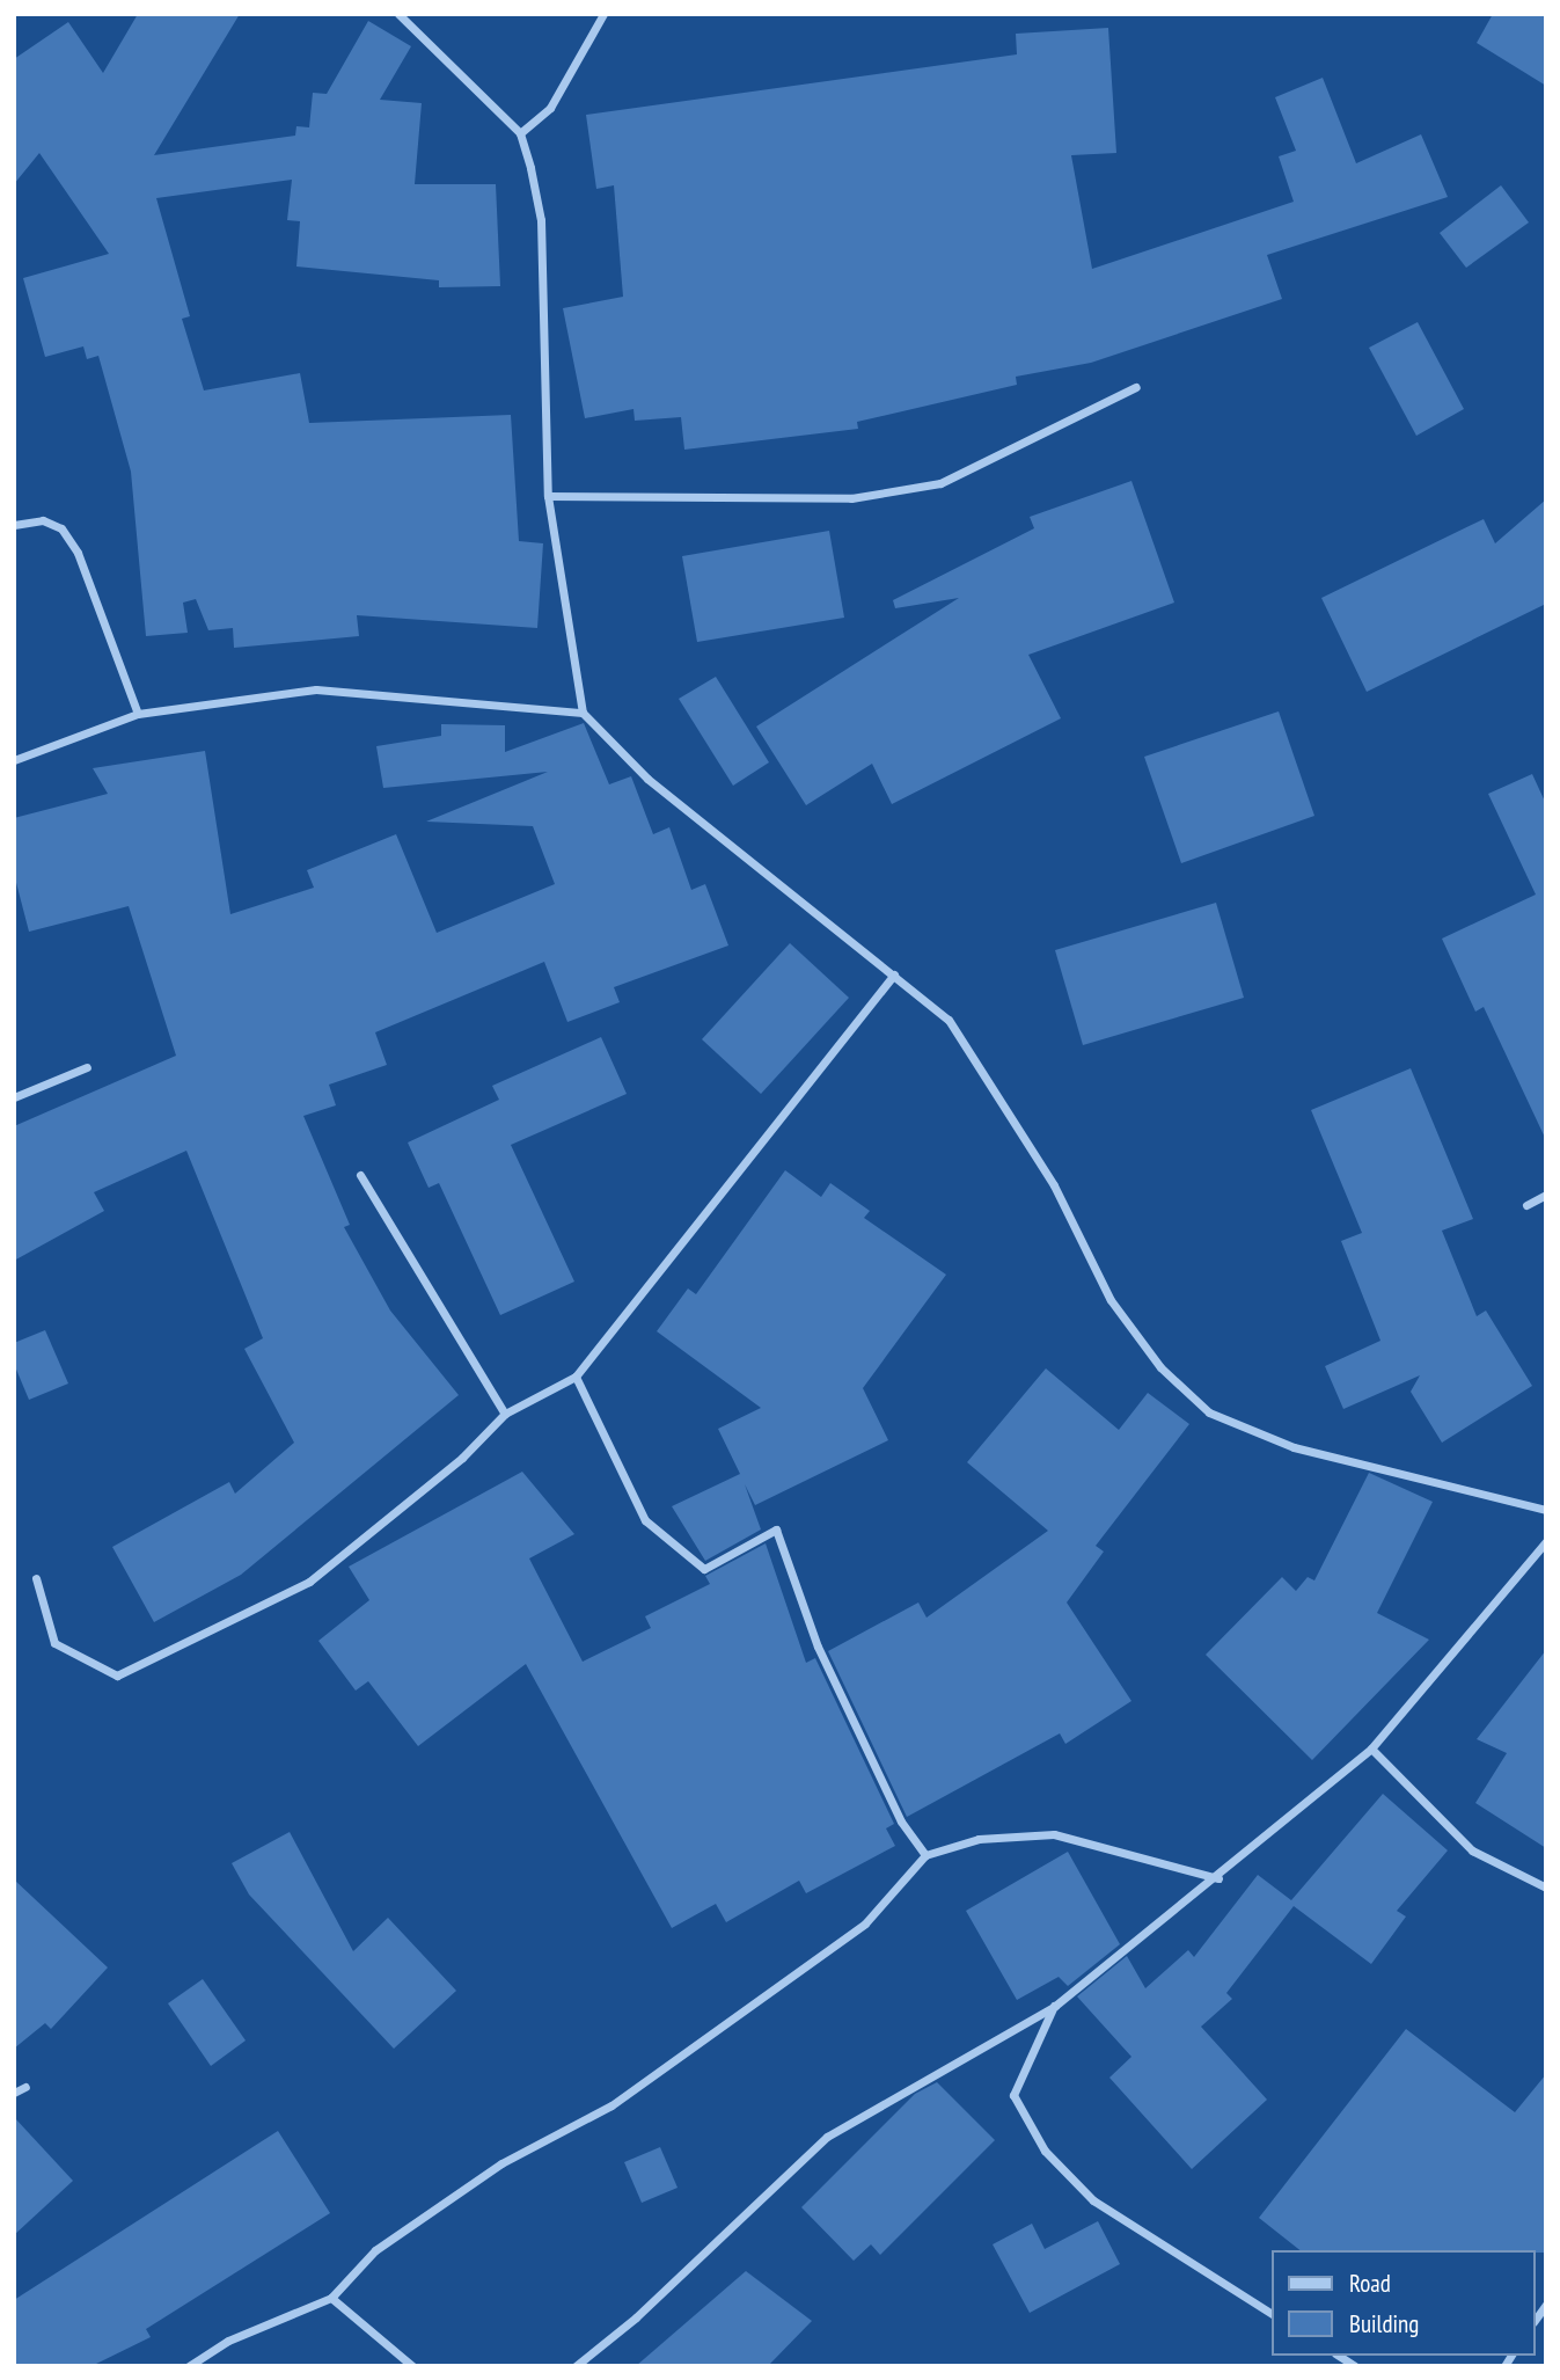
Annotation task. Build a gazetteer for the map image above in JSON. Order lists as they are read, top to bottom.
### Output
{
  "legend": ["Road", "Building"]
}
